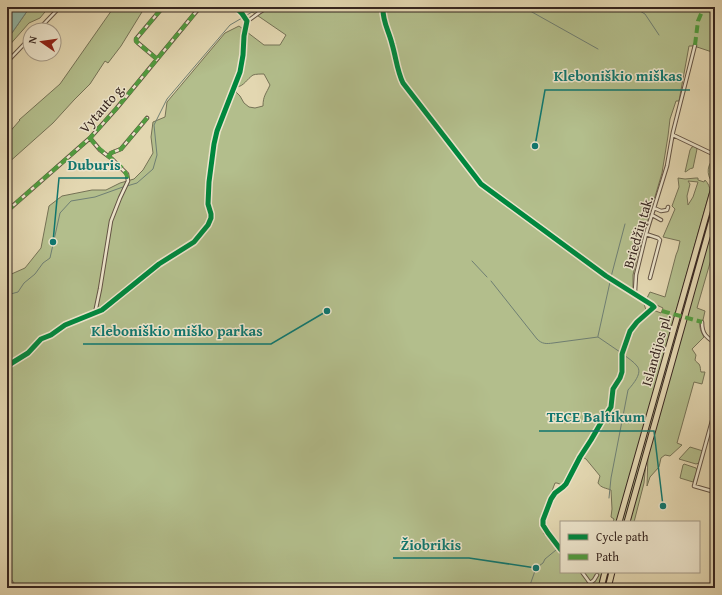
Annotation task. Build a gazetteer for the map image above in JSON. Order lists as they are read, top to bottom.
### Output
{
  "streets": {
    "highway": ["Islandijos pl."],
    "street": ["Vytauto g.", "Briedžių tak."]
  },
  "places": [
    "Kleboniškio miškas",
    "Duburis",
    "Kleboniškio miško parkas",
    "TECE Baltikum",
    "Žiobrikis"
  ],
  "legend": ["Cycle path", "Path"],
  "north": "left"
}
